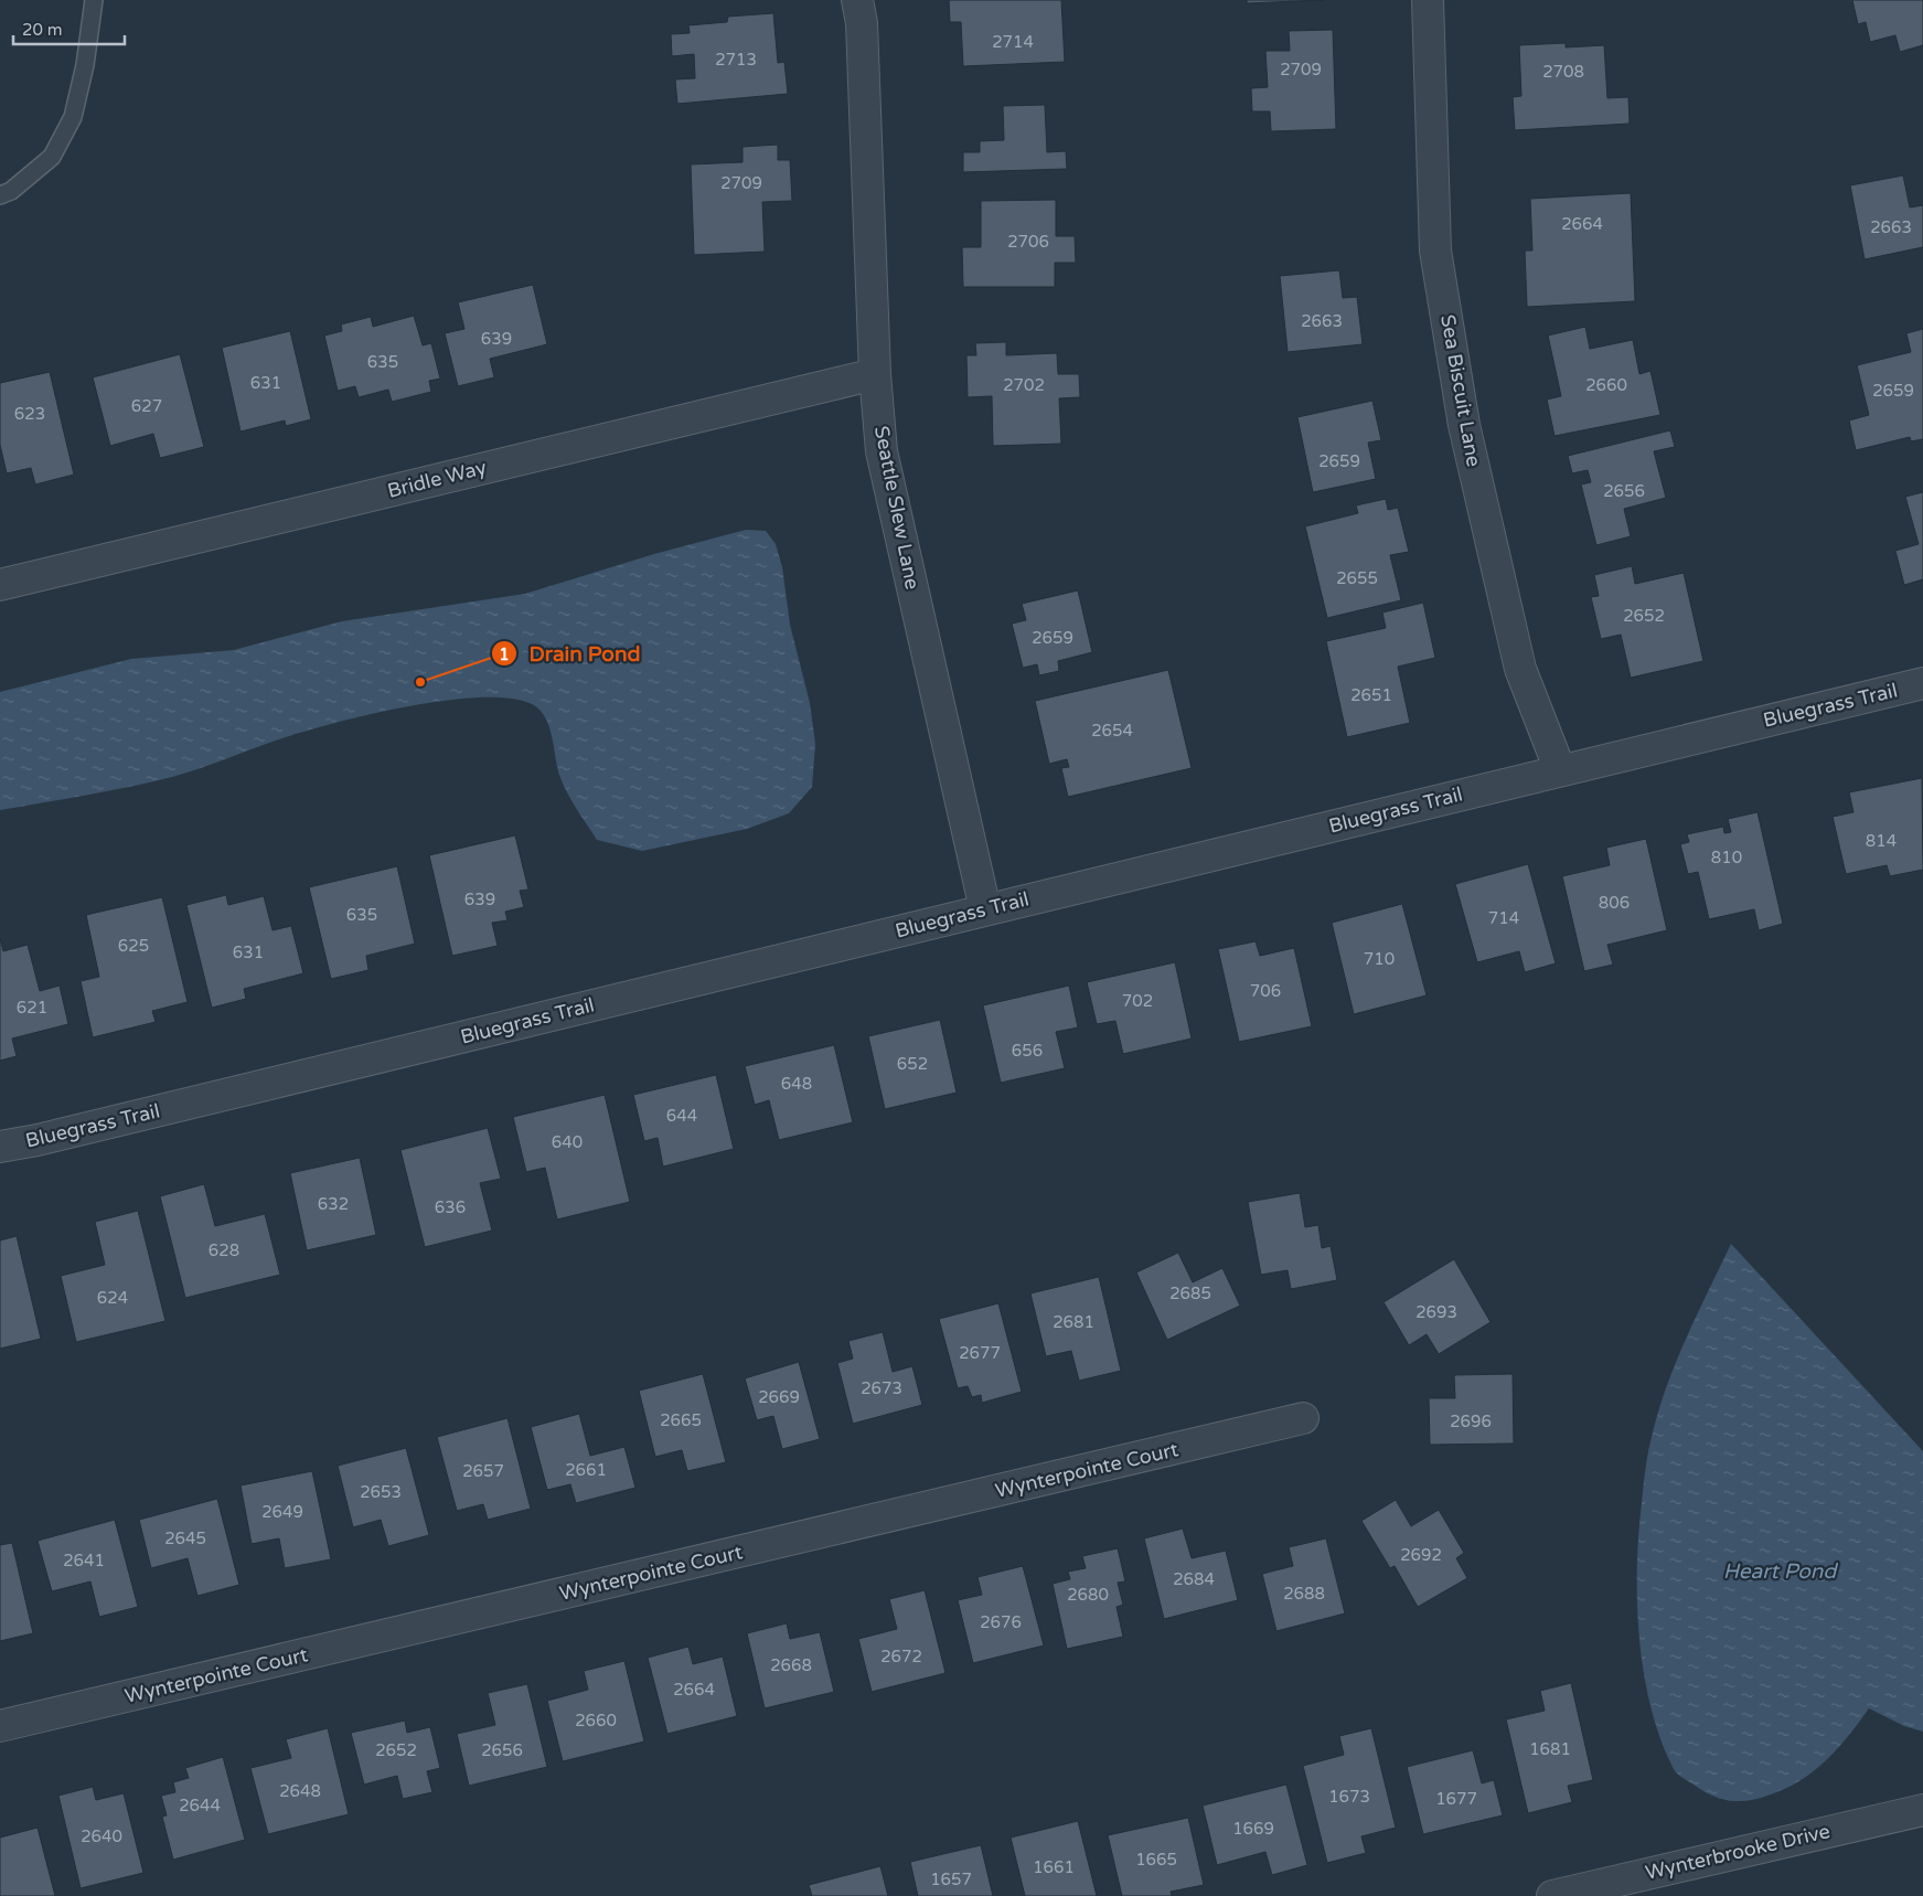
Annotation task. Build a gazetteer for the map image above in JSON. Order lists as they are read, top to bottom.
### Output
{
  "streets": {
    "street": [
      "Sea Biscuit Lane",
      "Bridle Way",
      "Seattle Slew Lane",
      "Bluegrass Trail",
      "Wynterpointe Court",
      "Wynterbrooke Drive"
    ]
  },
  "crossings": [
    ["Sea Biscuit Lane", "Bluegrass Trail"],
    ["Bridle Way", "Seattle Slew Lane"],
    ["Seattle Slew Lane", "Bluegrass Trail"]
  ],
  "water": ["Heart Pond"],
  "places": ["Drain Pond"],
  "house_numbers": [
    "2714",
    "2713",
    "2709",
    "2708",
    "2709",
    "2664",
    "2663",
    "2706",
    "2663",
    "639",
    "635",
    "631",
    "2702",
    "2660",
    "2659",
    "627",
    "623",
    "2659",
    "2656",
    "2655",
    "2652",
    "2659",
    "2651",
    "2654",
    "814",
    "810",
    "639",
    "806",
    "635",
    "714",
    "625",
    "631",
    "710",
    "706",
    "702",
    "621",
    "656",
    "652",
    "648",
    "644",
    "640",
    "632",
    "636",
    "628",
    "2685",
    "624",
    "2693",
    "2681",
    "2677",
    "2673",
    "2669",
    "2665",
    "2696",
    "2661",
    "2657",
    "2653",
    "2649",
    "2645",
    "2692",
    "2641",
    "2684",
    "2688",
    "2680",
    "2676",
    "2672",
    "2668",
    "2664",
    "2660",
    "1681",
    "2652",
    "2656",
    "2648",
    "1673",
    "1677",
    "2644",
    "1669",
    "2640",
    "1665",
    "1661",
    "1657"
  ],
  "scale_bar": "20 m"
}
